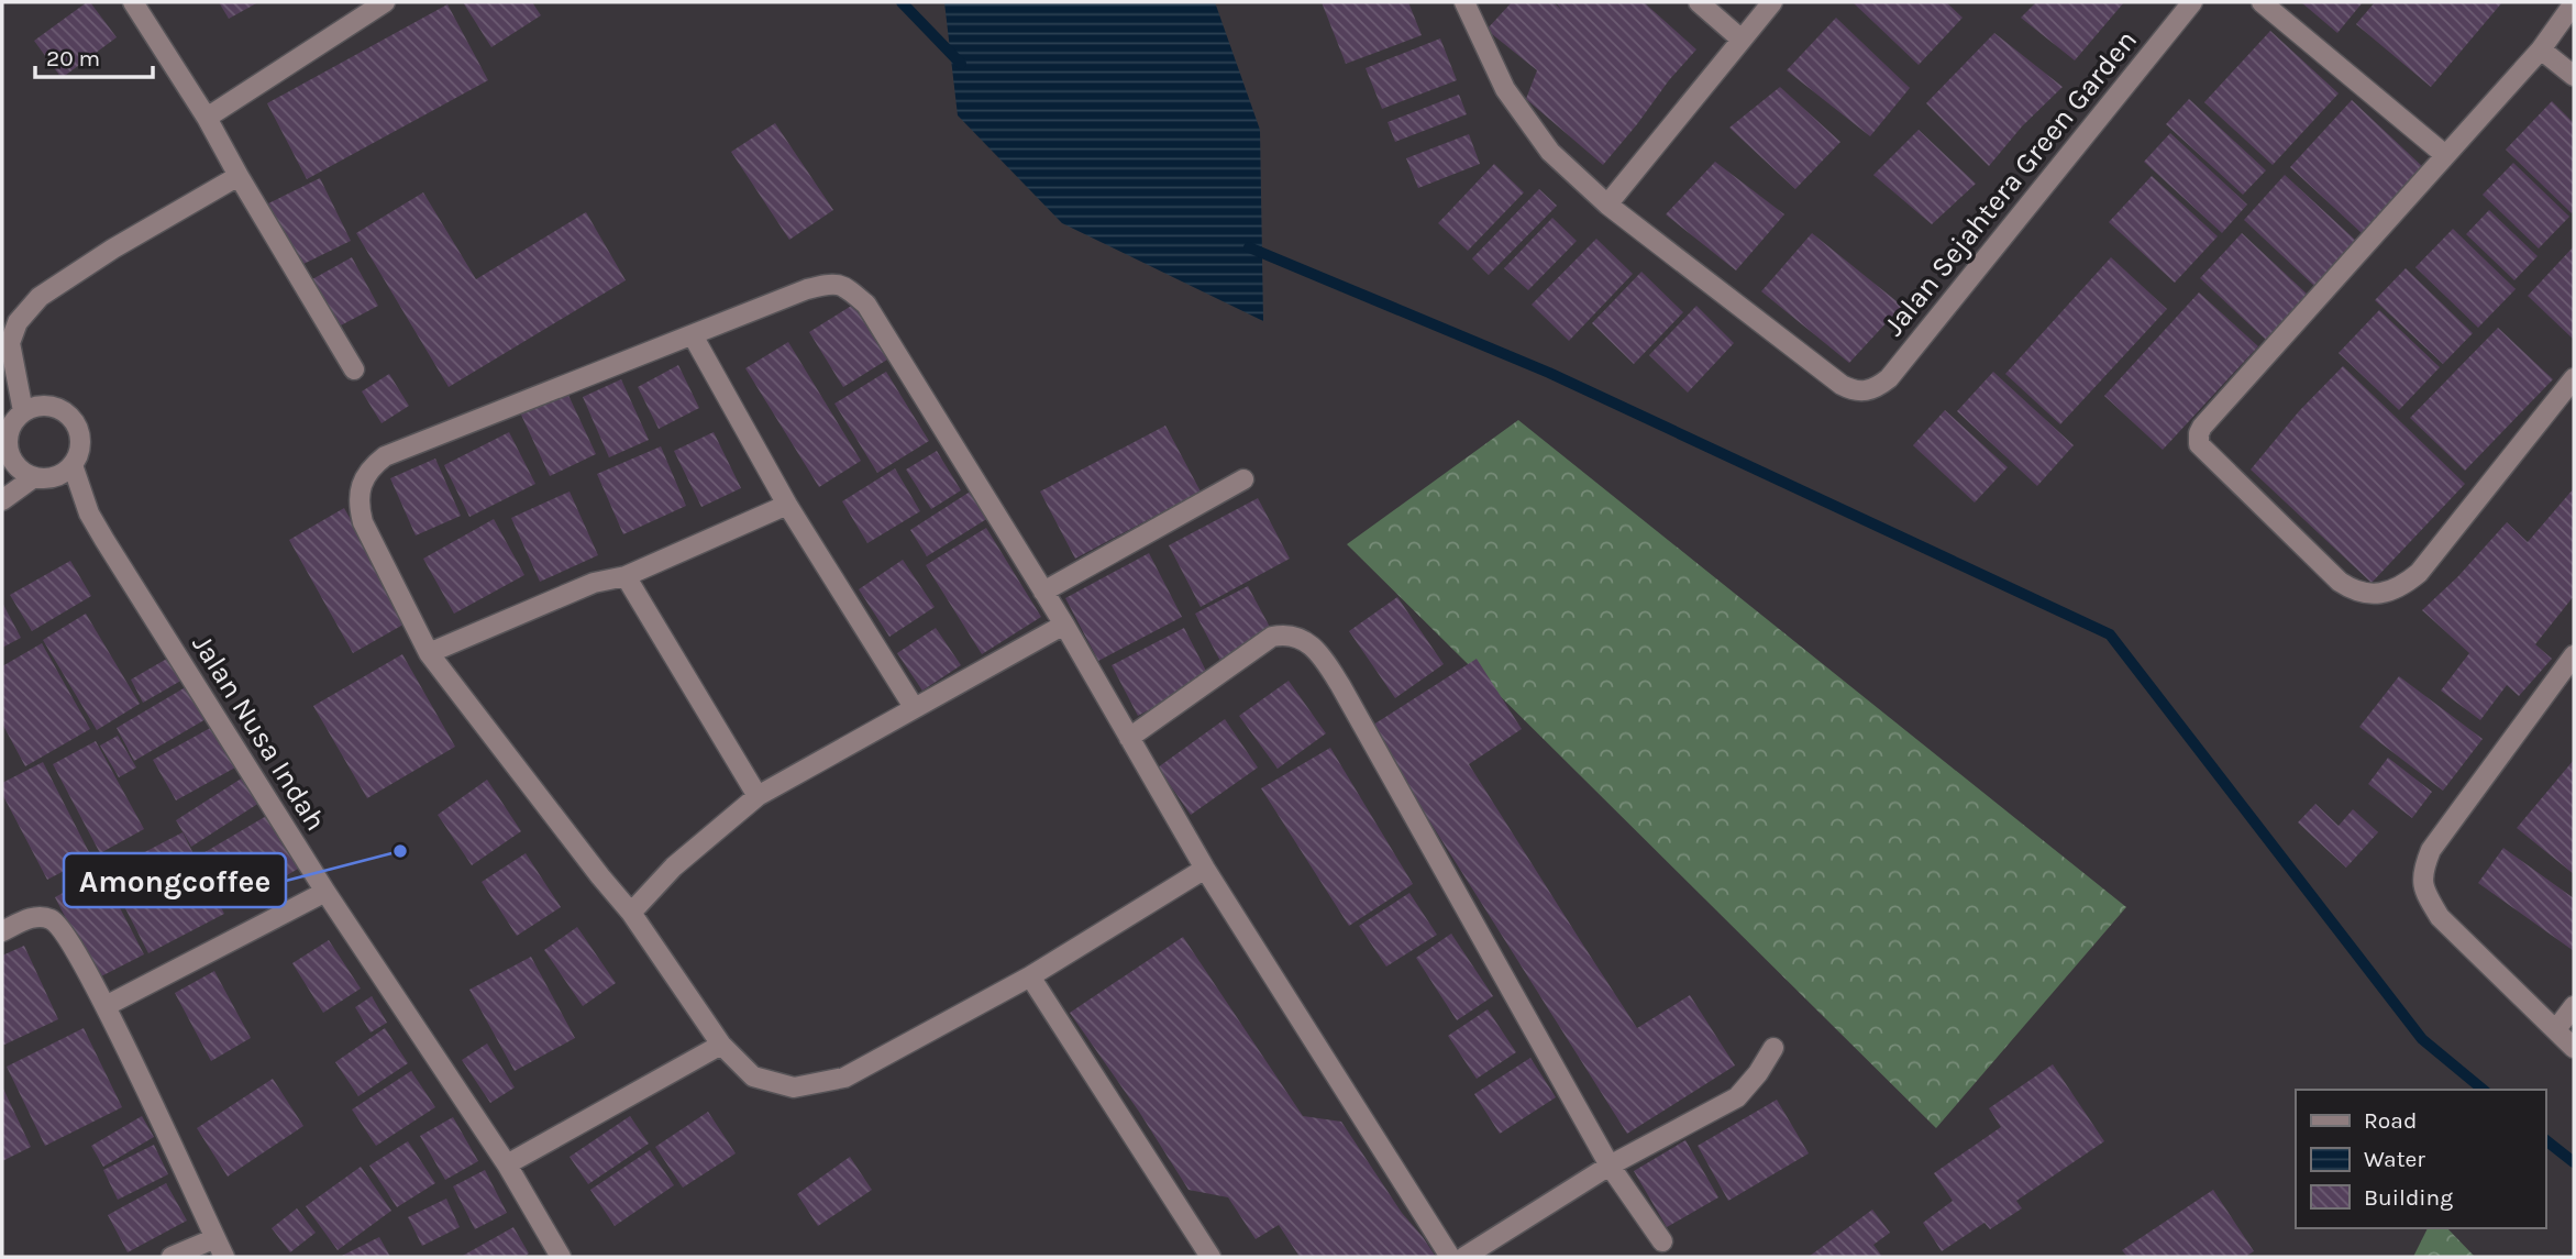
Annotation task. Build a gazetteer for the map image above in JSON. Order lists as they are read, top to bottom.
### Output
{
  "streets": {
    "street": ["Jalan Sejahtera Green Garden", "Jalan Nusa Indah"]
  },
  "places": ["Amongcoffee"],
  "legend": ["Road", "Water", "Building"],
  "scale_bar": "20 m"
}
